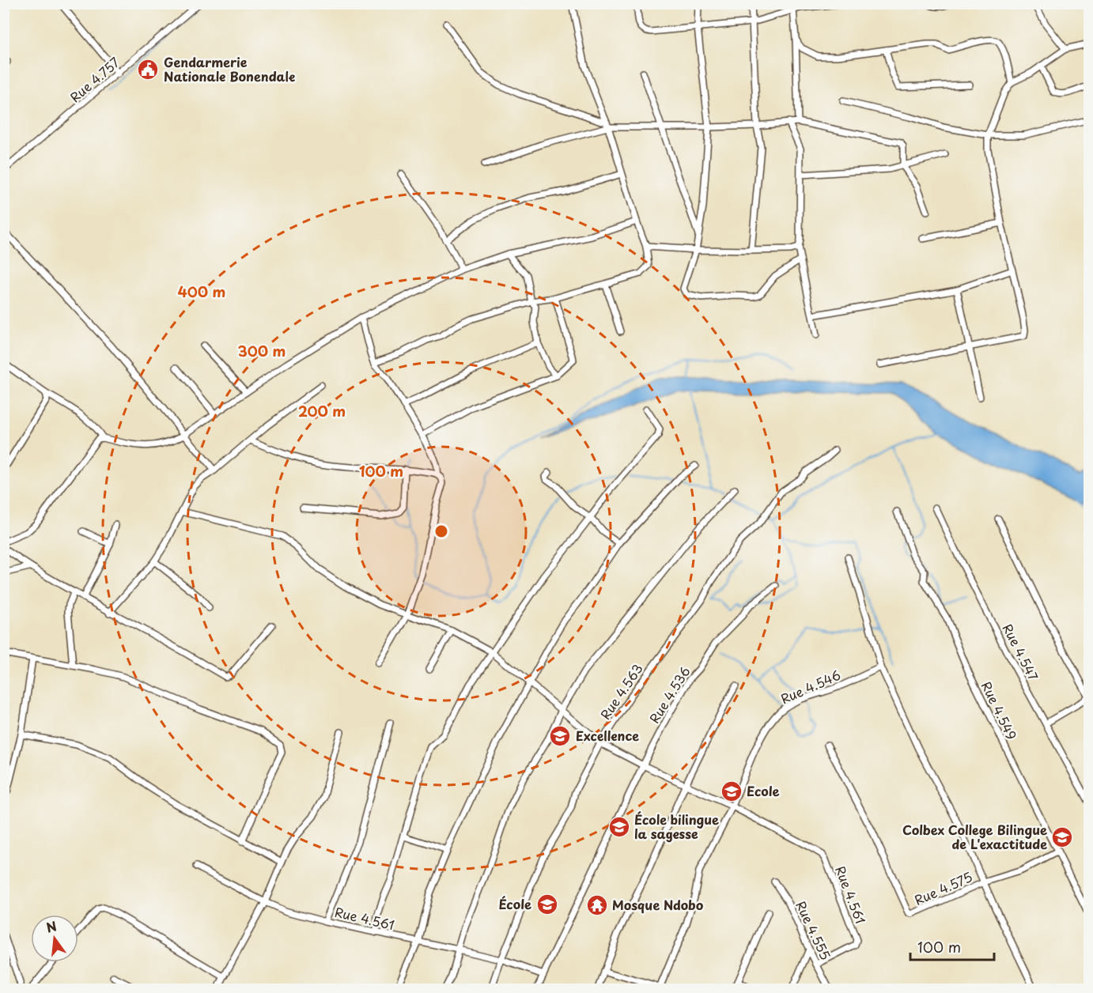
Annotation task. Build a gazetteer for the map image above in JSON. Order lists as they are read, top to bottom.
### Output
{
  "streets": {
    "street": [
      "Rue 4.757",
      "Rue 4.547",
      "Rue 4.546",
      "Rue 4.563",
      "Rue 4.536",
      "Rue 4.549",
      "Rue 4.575",
      "Rue 4.561",
      "Rue 4.555"
    ]
  },
  "crossings": [
    ["Rue 4.546", "Rue 4.561"],
    ["Rue 4.563", "Rue 4.561"],
    ["Rue 4.536", "Rue 4.561"],
    ["Rue 4.549", "Rue 4.575"],
    ["Rue 4.561", "Rue 4.555"]
  ],
  "places": {
    "public building": ["Gendarmerie Nationale Bonendale"],
    "school or university": [
      "Excellence",
      "Ecole",
      "École bilingue la sagesse",
      "Colbex College Bilingue de L'exactitude",
      "École"
    ],
    "temple": ["Mosque Ndobo"]
  },
  "scale_bar": "100 m",
  "north": "top",
  "rings": [
    "400 m",
    "300 m",
    "200 m",
    "100 m"
  ]
}
